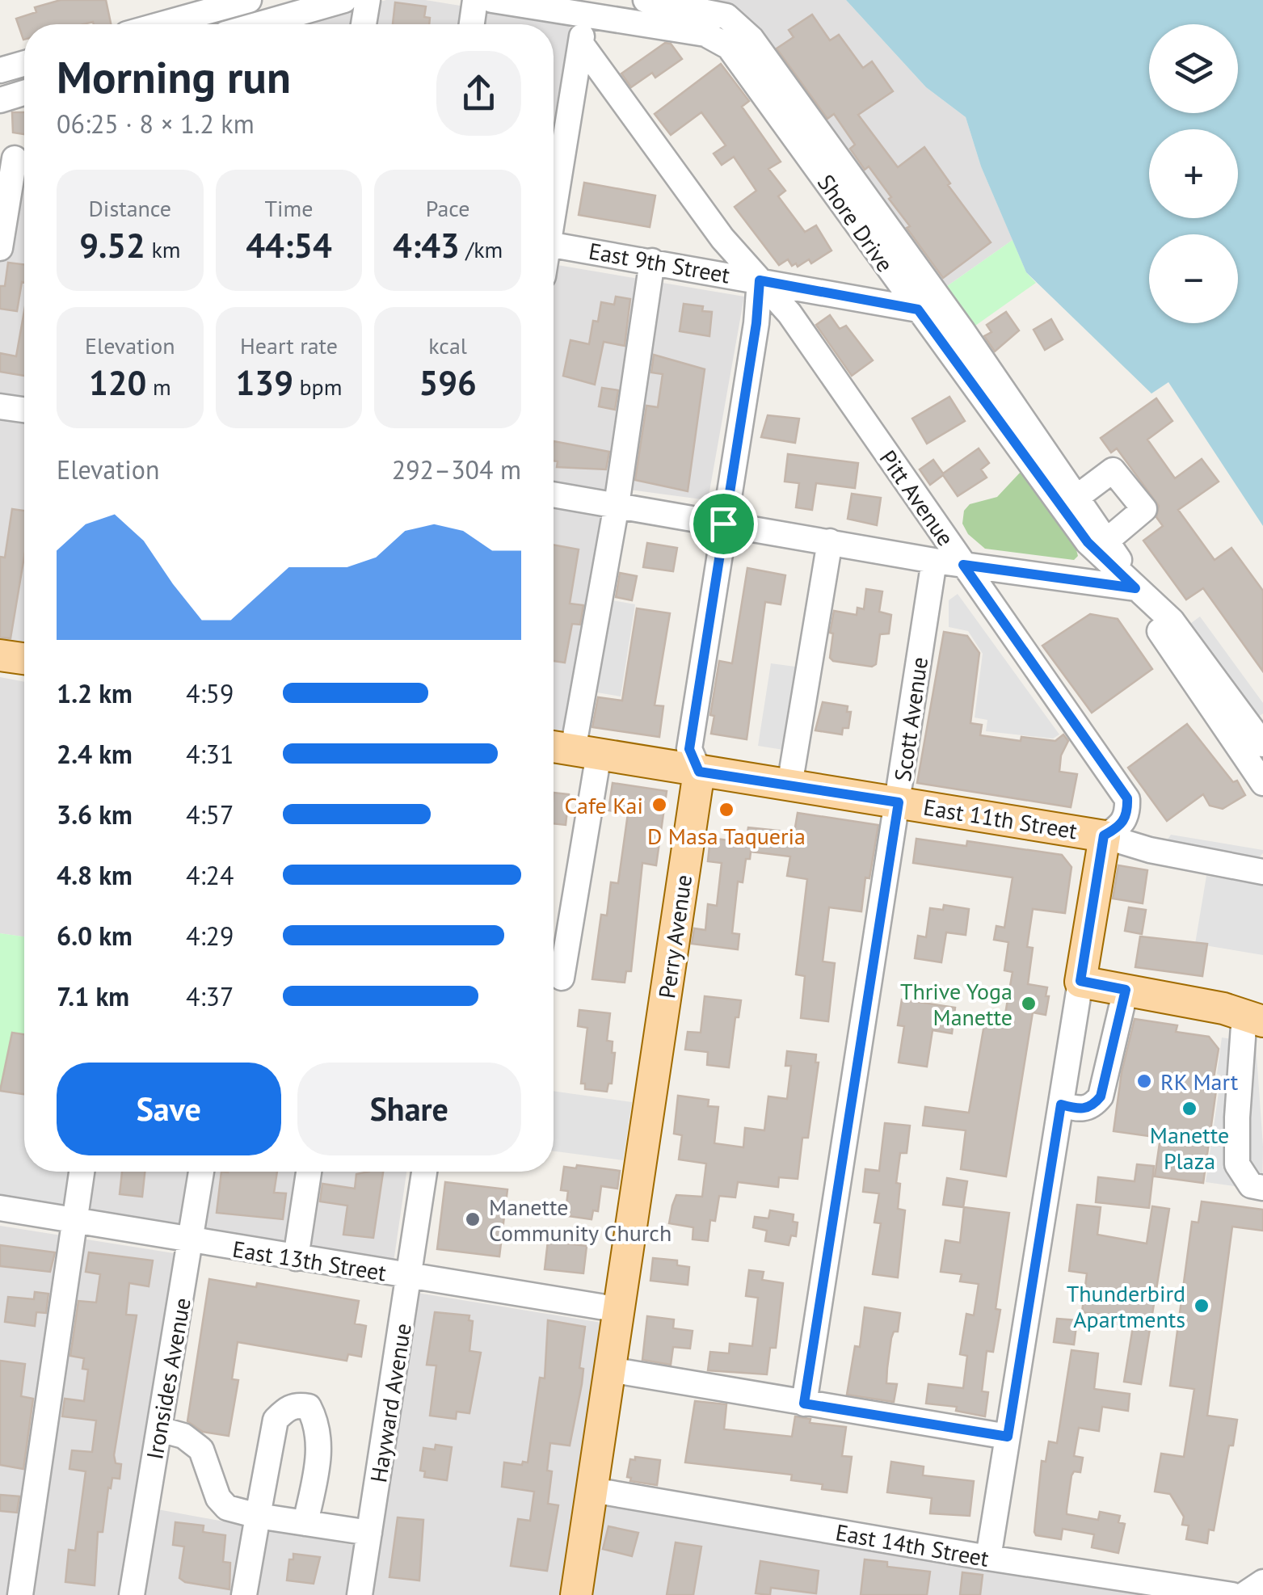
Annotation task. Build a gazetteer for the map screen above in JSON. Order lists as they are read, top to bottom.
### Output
{
  "streets": {
    "main road": ["East 11th Street", "Perry Avenue"],
    "street": [
      "Shore Drive",
      "East 9th Street",
      "Pitt Avenue",
      "Scott Avenue",
      "East 13th Street",
      "Ironsides Avenue",
      "Hayward Avenue",
      "East 14th Street"
    ]
  },
  "crossings": [
    ["Shore Drive", "East 9th Street"],
    ["East 9th Street", "Pitt Avenue"],
    ["East 9th Street", "Perry Avenue"],
    ["Pitt Avenue", "East 11th Street"],
    ["Pitt Avenue", "Perry Avenue"],
    ["Scott Avenue", "East 11th Street"],
    ["East 11th Street", "Perry Avenue"],
    ["Perry Avenue", "East 13th Street"],
    ["Perry Avenue", "East 14th Street"],
    ["East 13th Street", "Ironsides Avenue"],
    ["East 13th Street", "Hayward Avenue"]
  ],
  "places": [
    "Cafe Kai",
    "D Masa Taqueria",
    "Thrive Yoga Manette",
    "RK Mart",
    "Manette Plaza",
    "Manette Community Church",
    "Thunderbird Apartments"
  ],
  "page": {
    "map_buttons": ["+", "−"],
    "heading": ["Morning run", "06:25 · 8 × 1.2 km"],
    "stats": [
      ["Distance", "9.52 km"],
      ["Time", "44:54"],
      ["Pace", "4:43 /km"],
      ["Elevation", "120 m"],
      ["Heart rate", "139 bpm"],
      ["kcal", "596"]
    ],
    "chart": ["Elevation", "292–304 m"],
    "list": [
      {
        "name": "1.2 km",
        "note": "4:59"
      },
      {
        "name": "2.4 km",
        "note": "4:31"
      },
      {
        "name": "3.6 km",
        "note": "4:57"
      },
      {
        "name": "4.8 km",
        "note": "4:24"
      },
      {
        "name": "6.0 km",
        "note": "4:29"
      },
      {
        "name": "7.1 km",
        "note": "4:37"
      }
    ],
    "buttons": ["Save", "Share"]
  }
}
